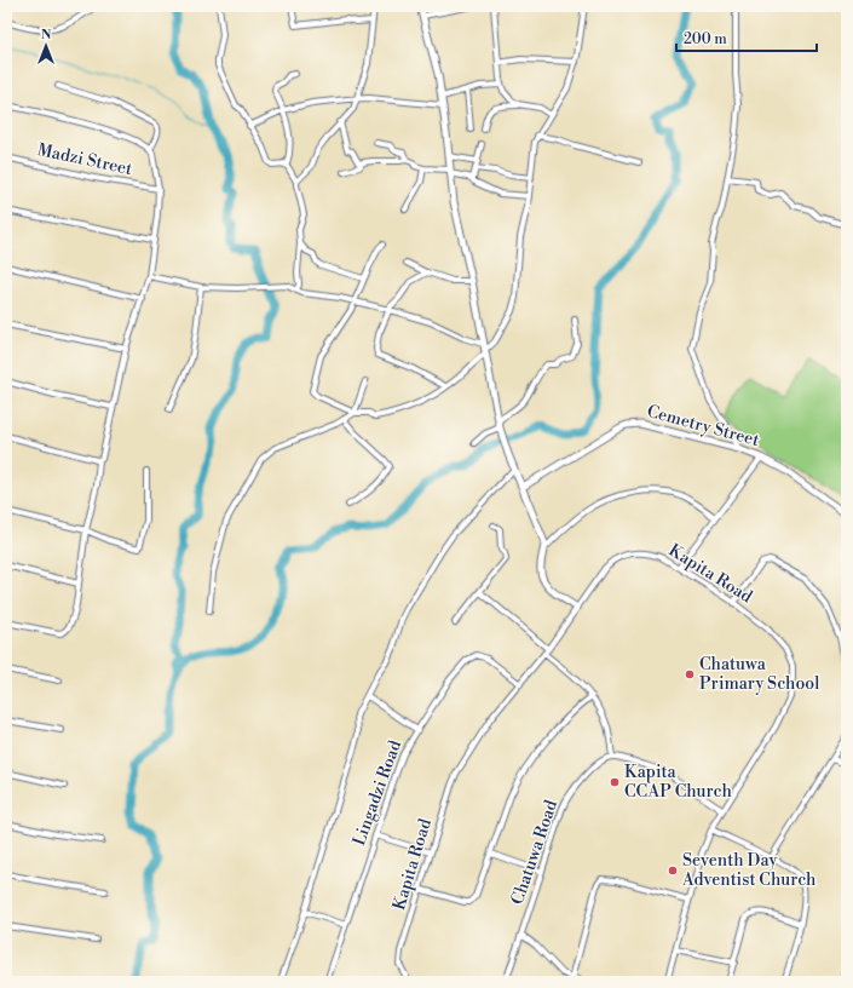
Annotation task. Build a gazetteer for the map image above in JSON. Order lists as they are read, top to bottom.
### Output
{
  "streets": {
    "street": [
      "Madzi Street",
      "Cemetry Street",
      "Kapita Road",
      "Lingadzi Road",
      "Chatuwa Road"
    ]
  },
  "crossings": [
    ["Kapita Road", "Lingadzi Road"]
  ],
  "places": ["Chatuwa Primary School", "Kapita CCAP Church", "Seventh Day Adventist Church"],
  "scale_bar": "200 m",
  "north": "top"
}
